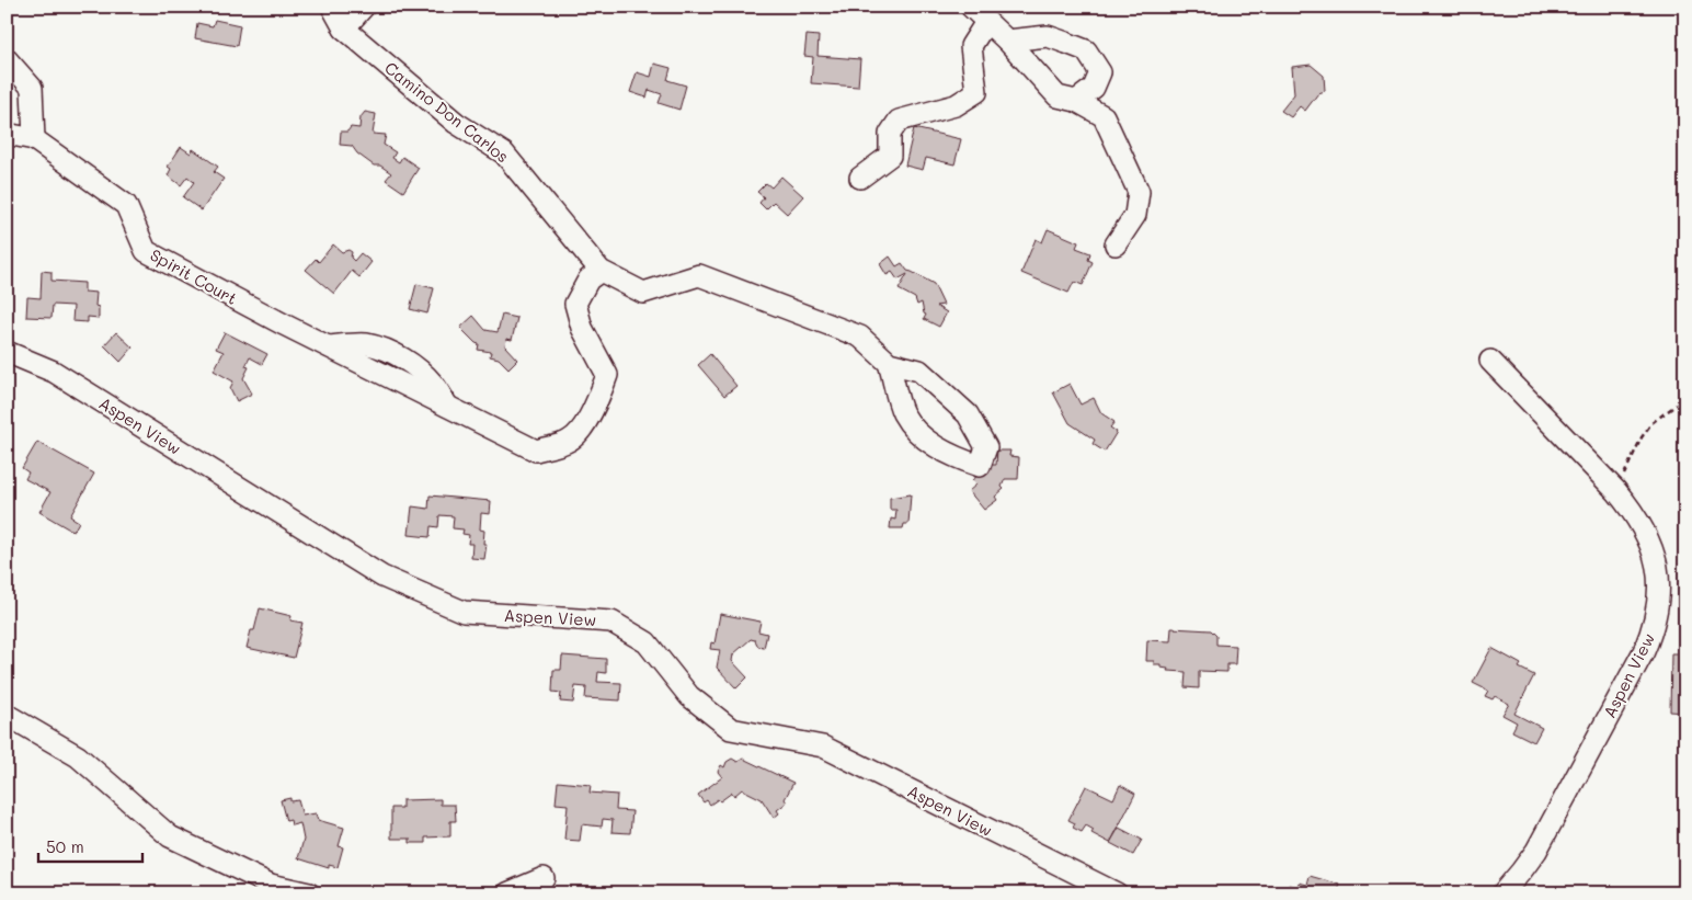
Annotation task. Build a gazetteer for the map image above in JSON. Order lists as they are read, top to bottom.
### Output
{
  "streets": {
    "street": ["Camino Don Carlos", "Spirit Court", "Aspen View"]
  },
  "crossings": [
    ["Camino Don Carlos", "Spirit Court"]
  ],
  "scale_bar": "50 m"
}
